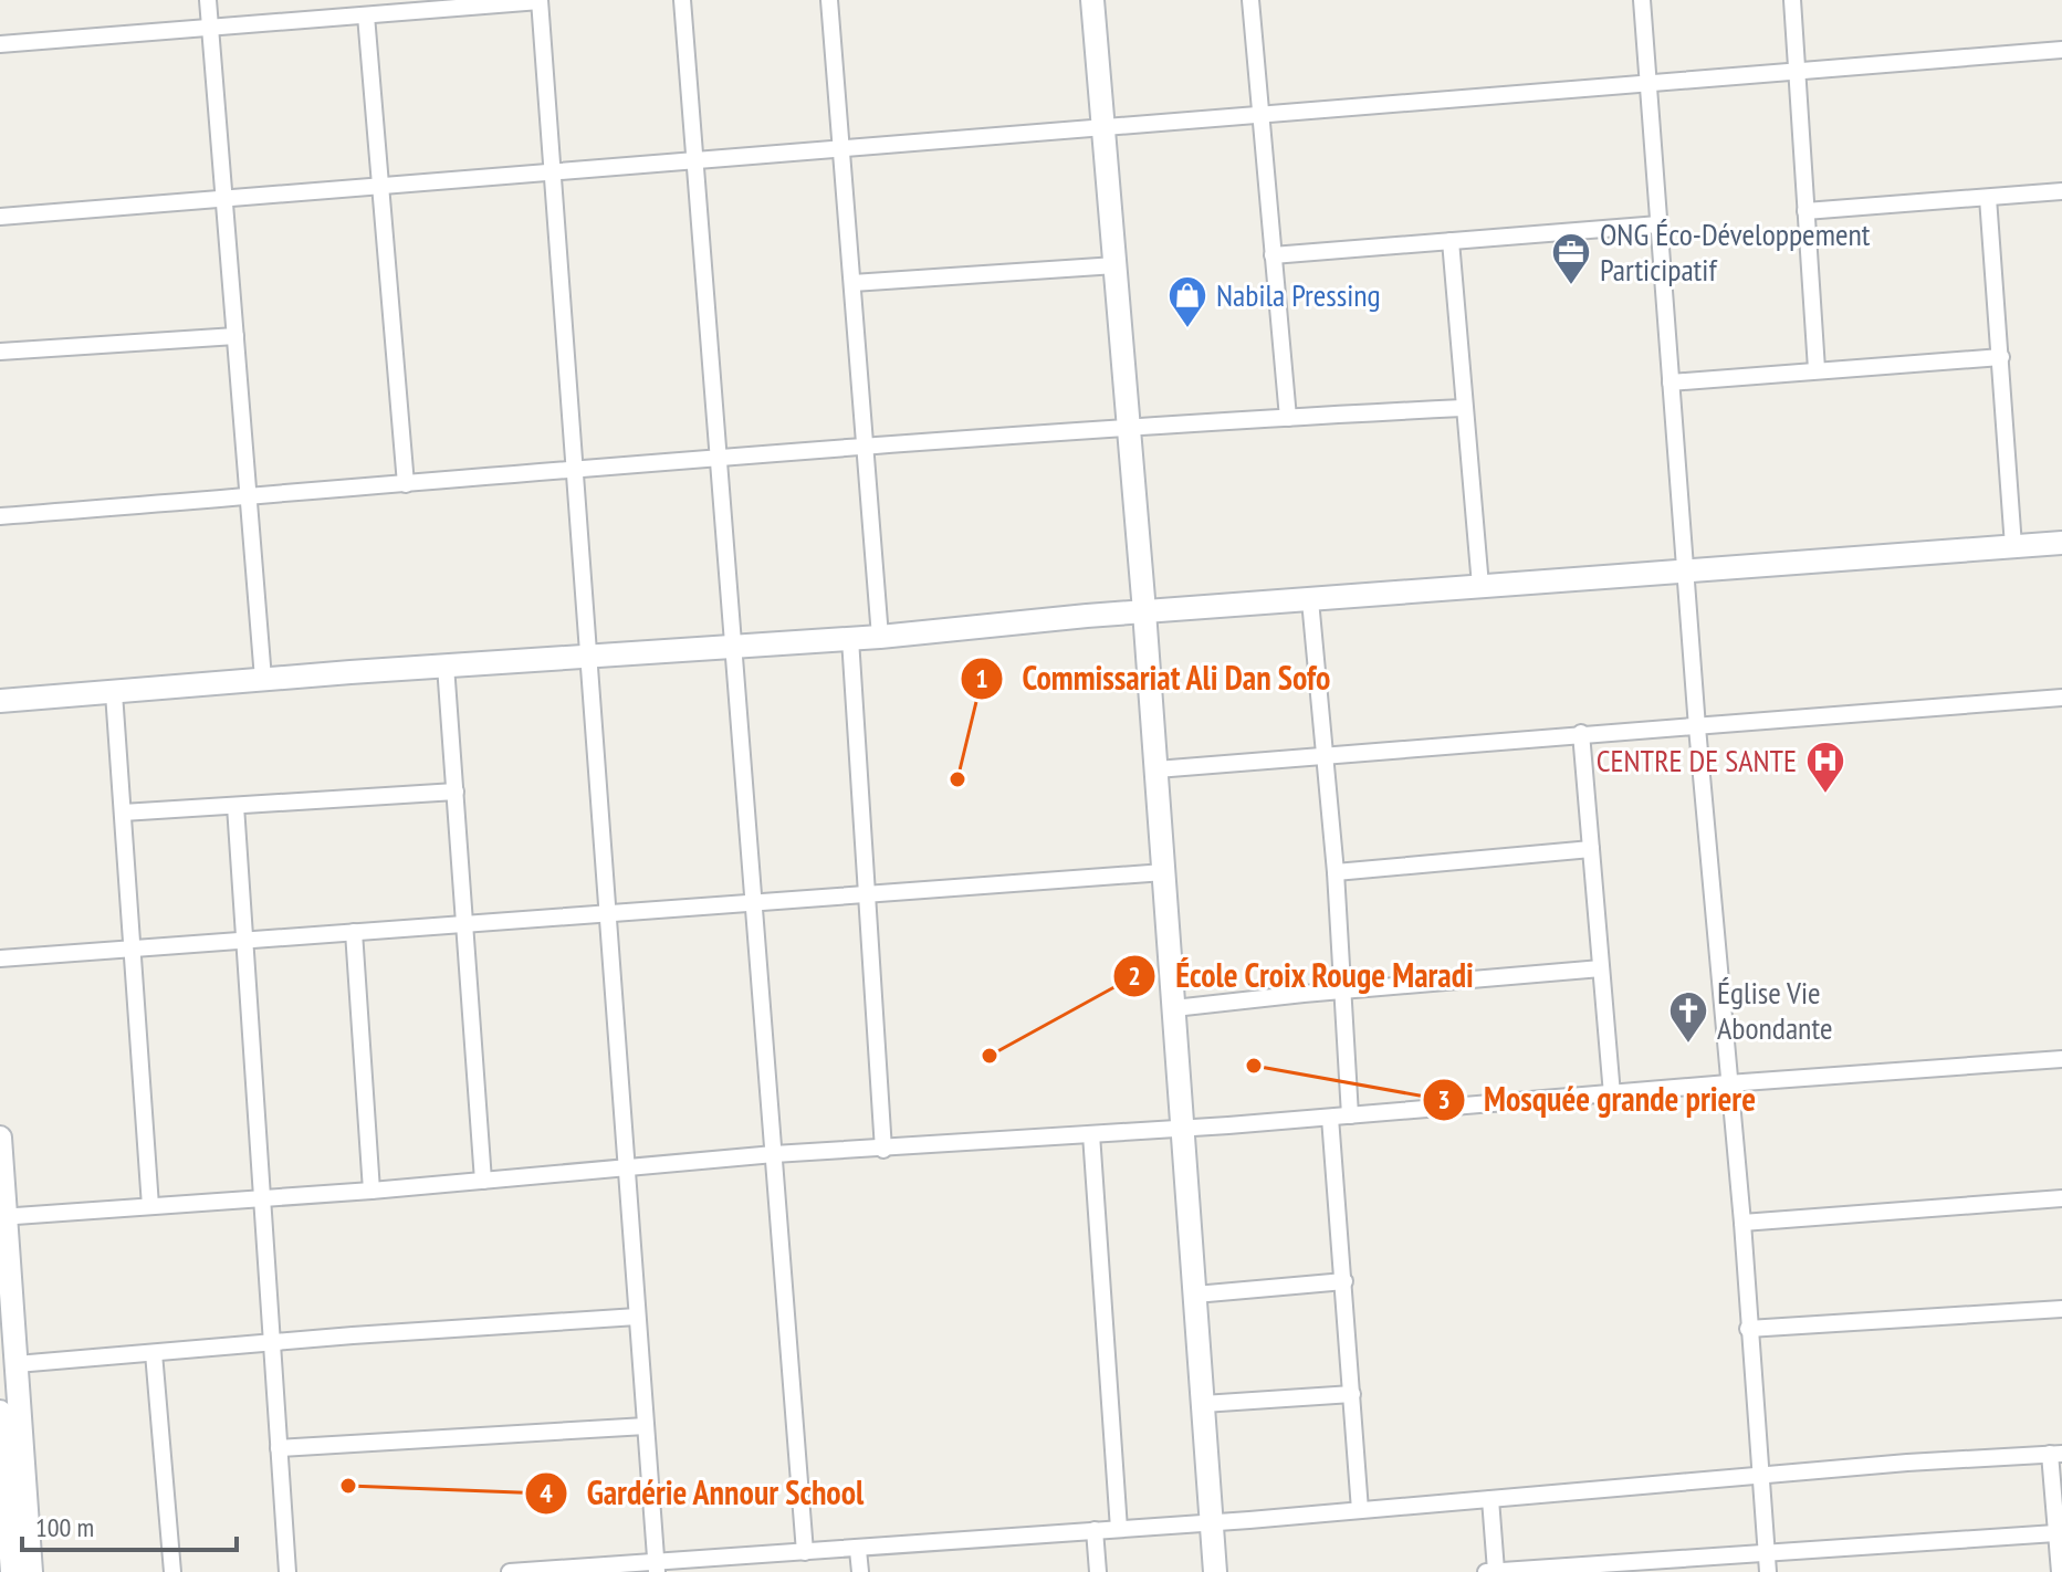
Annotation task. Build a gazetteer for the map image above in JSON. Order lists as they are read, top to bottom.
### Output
{
  "places": {
    "office": ["ONG Éco-Développement Participatif"],
    "shop": ["Nabila Pressing"],
    "other": [
      "Commissariat Ali Dan Sofo",
      "École Croix Rouge Maradi",
      "Mosquée grande priere",
      "Gardérie Annour School"
    ],
    "hospital": ["CENTRE DE SANTE"],
    "church": ["Église Vie Abondante"]
  },
  "scale_bar": "100 m"
}
